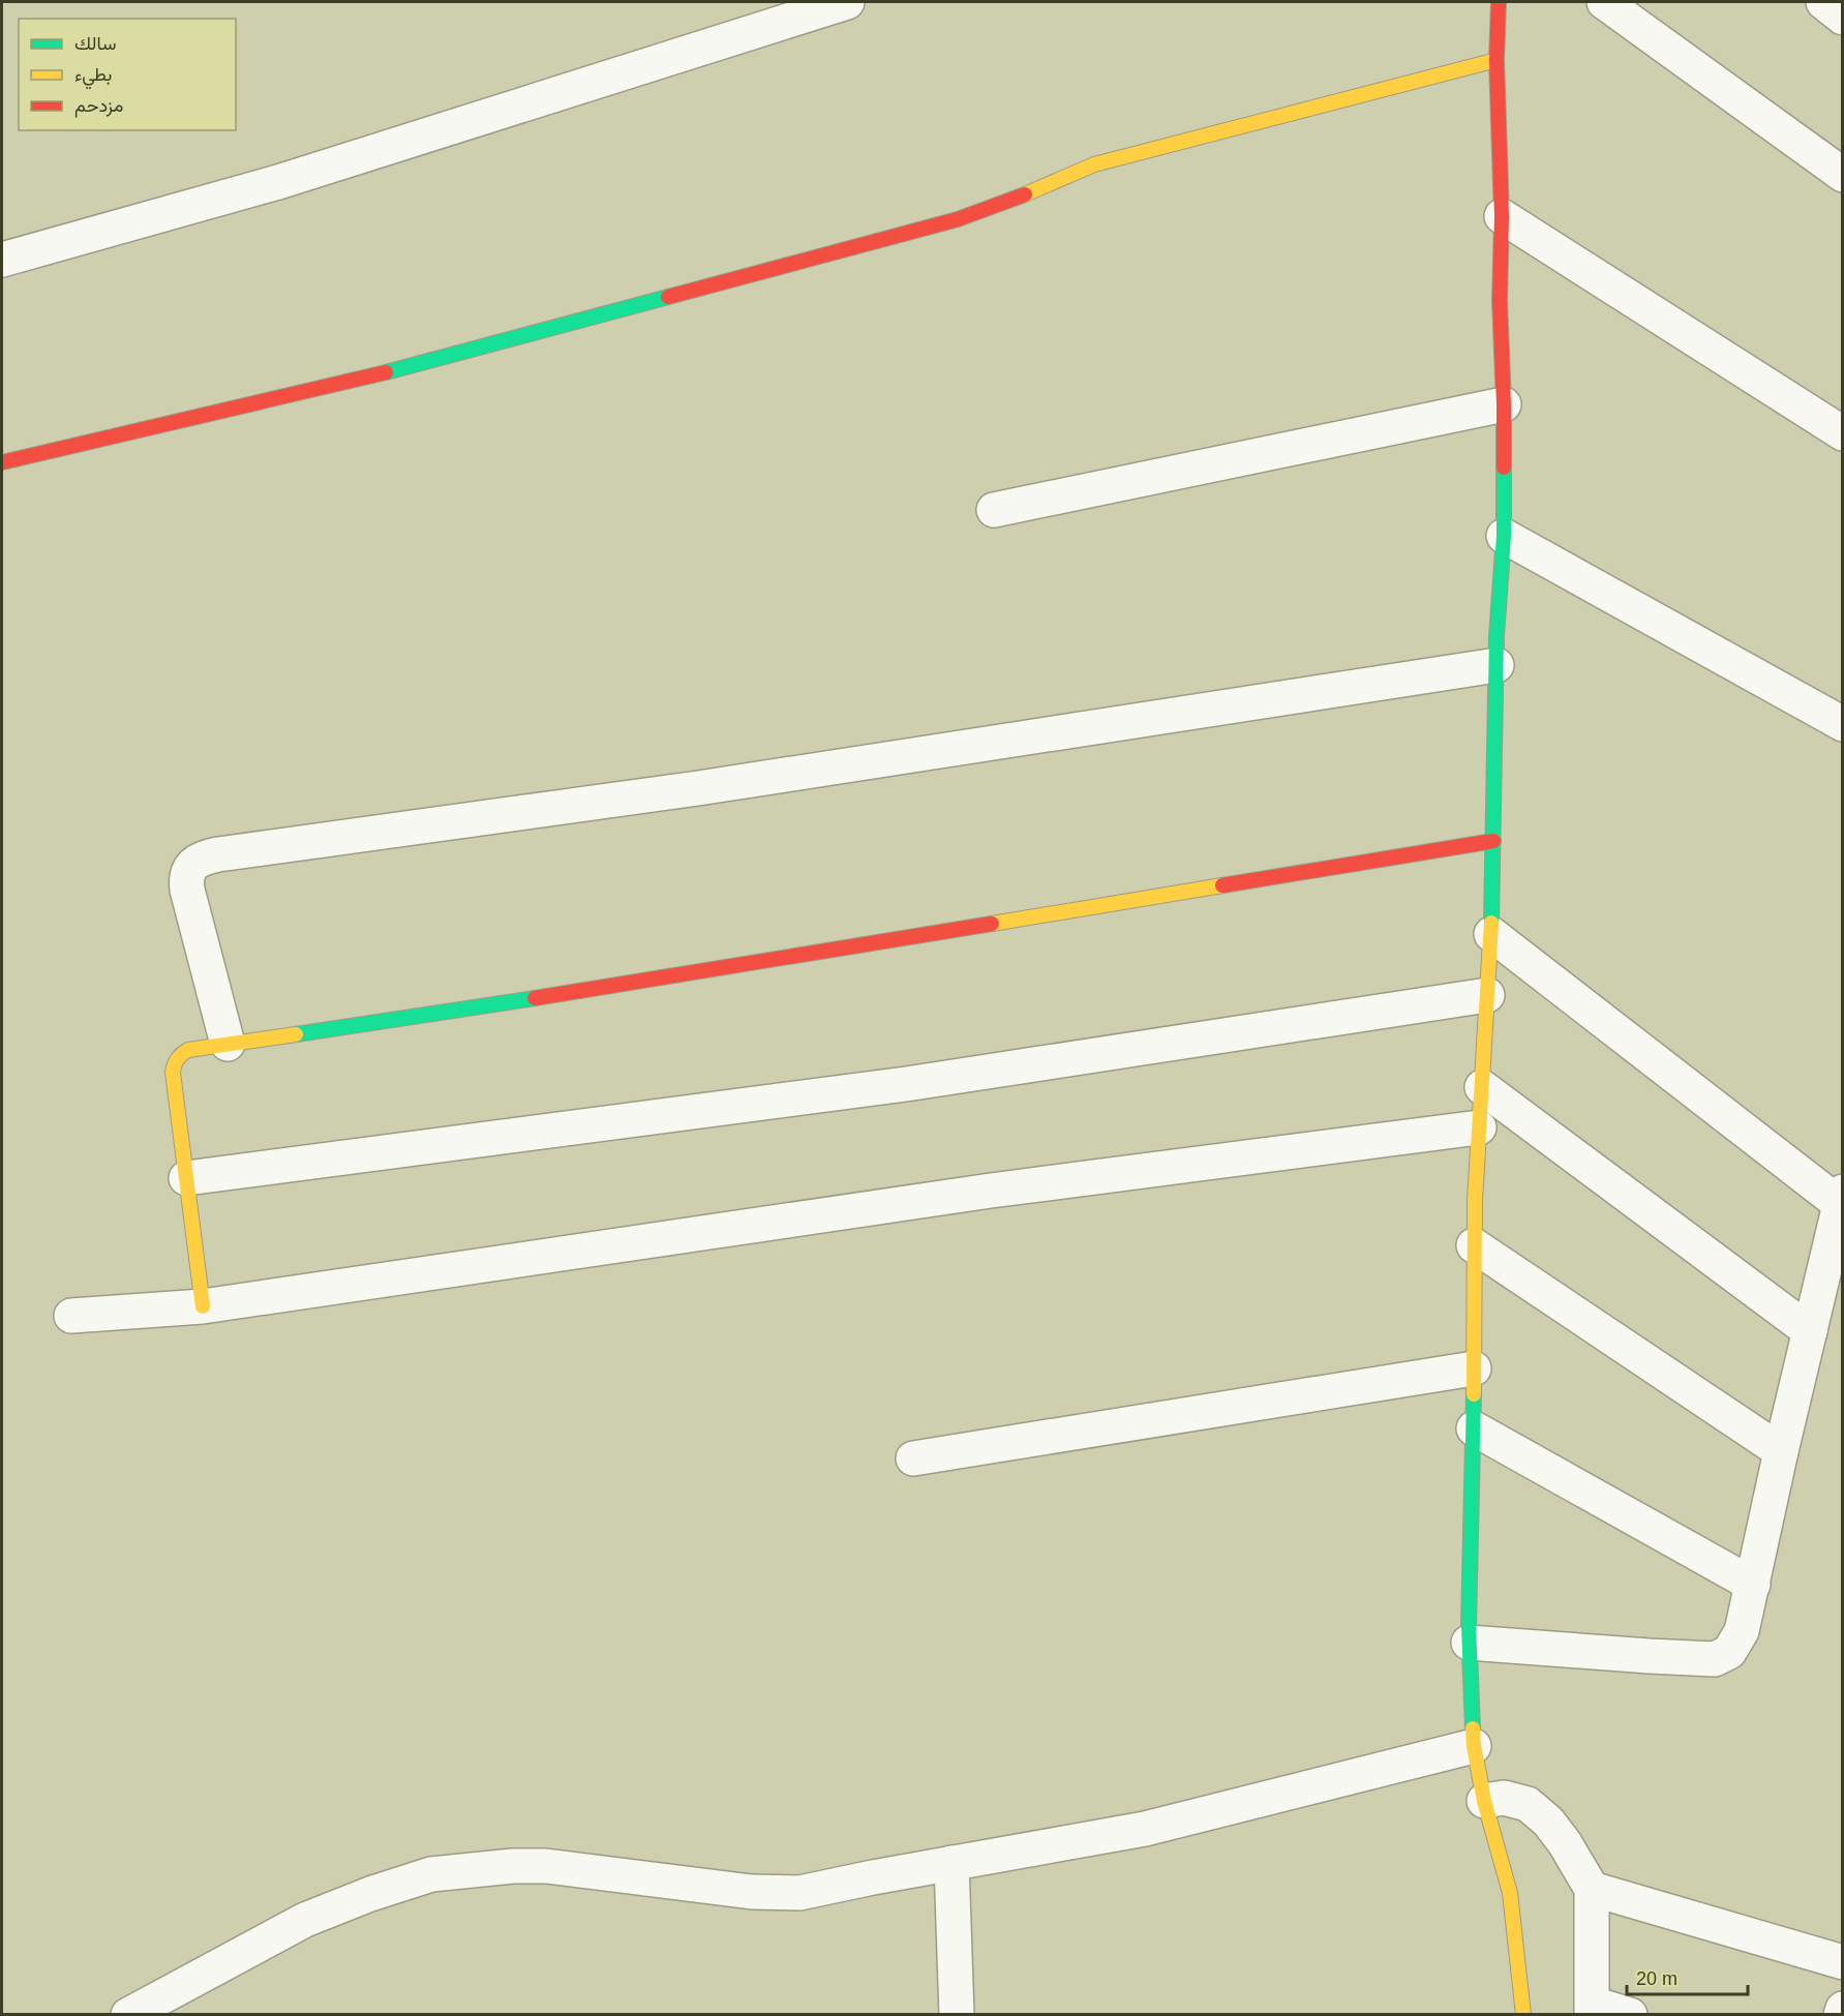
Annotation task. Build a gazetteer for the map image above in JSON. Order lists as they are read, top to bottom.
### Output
{
  "legend": ["سالك", "بطيء", "مزدحم"],
  "scale_bar": "20 m"
}
